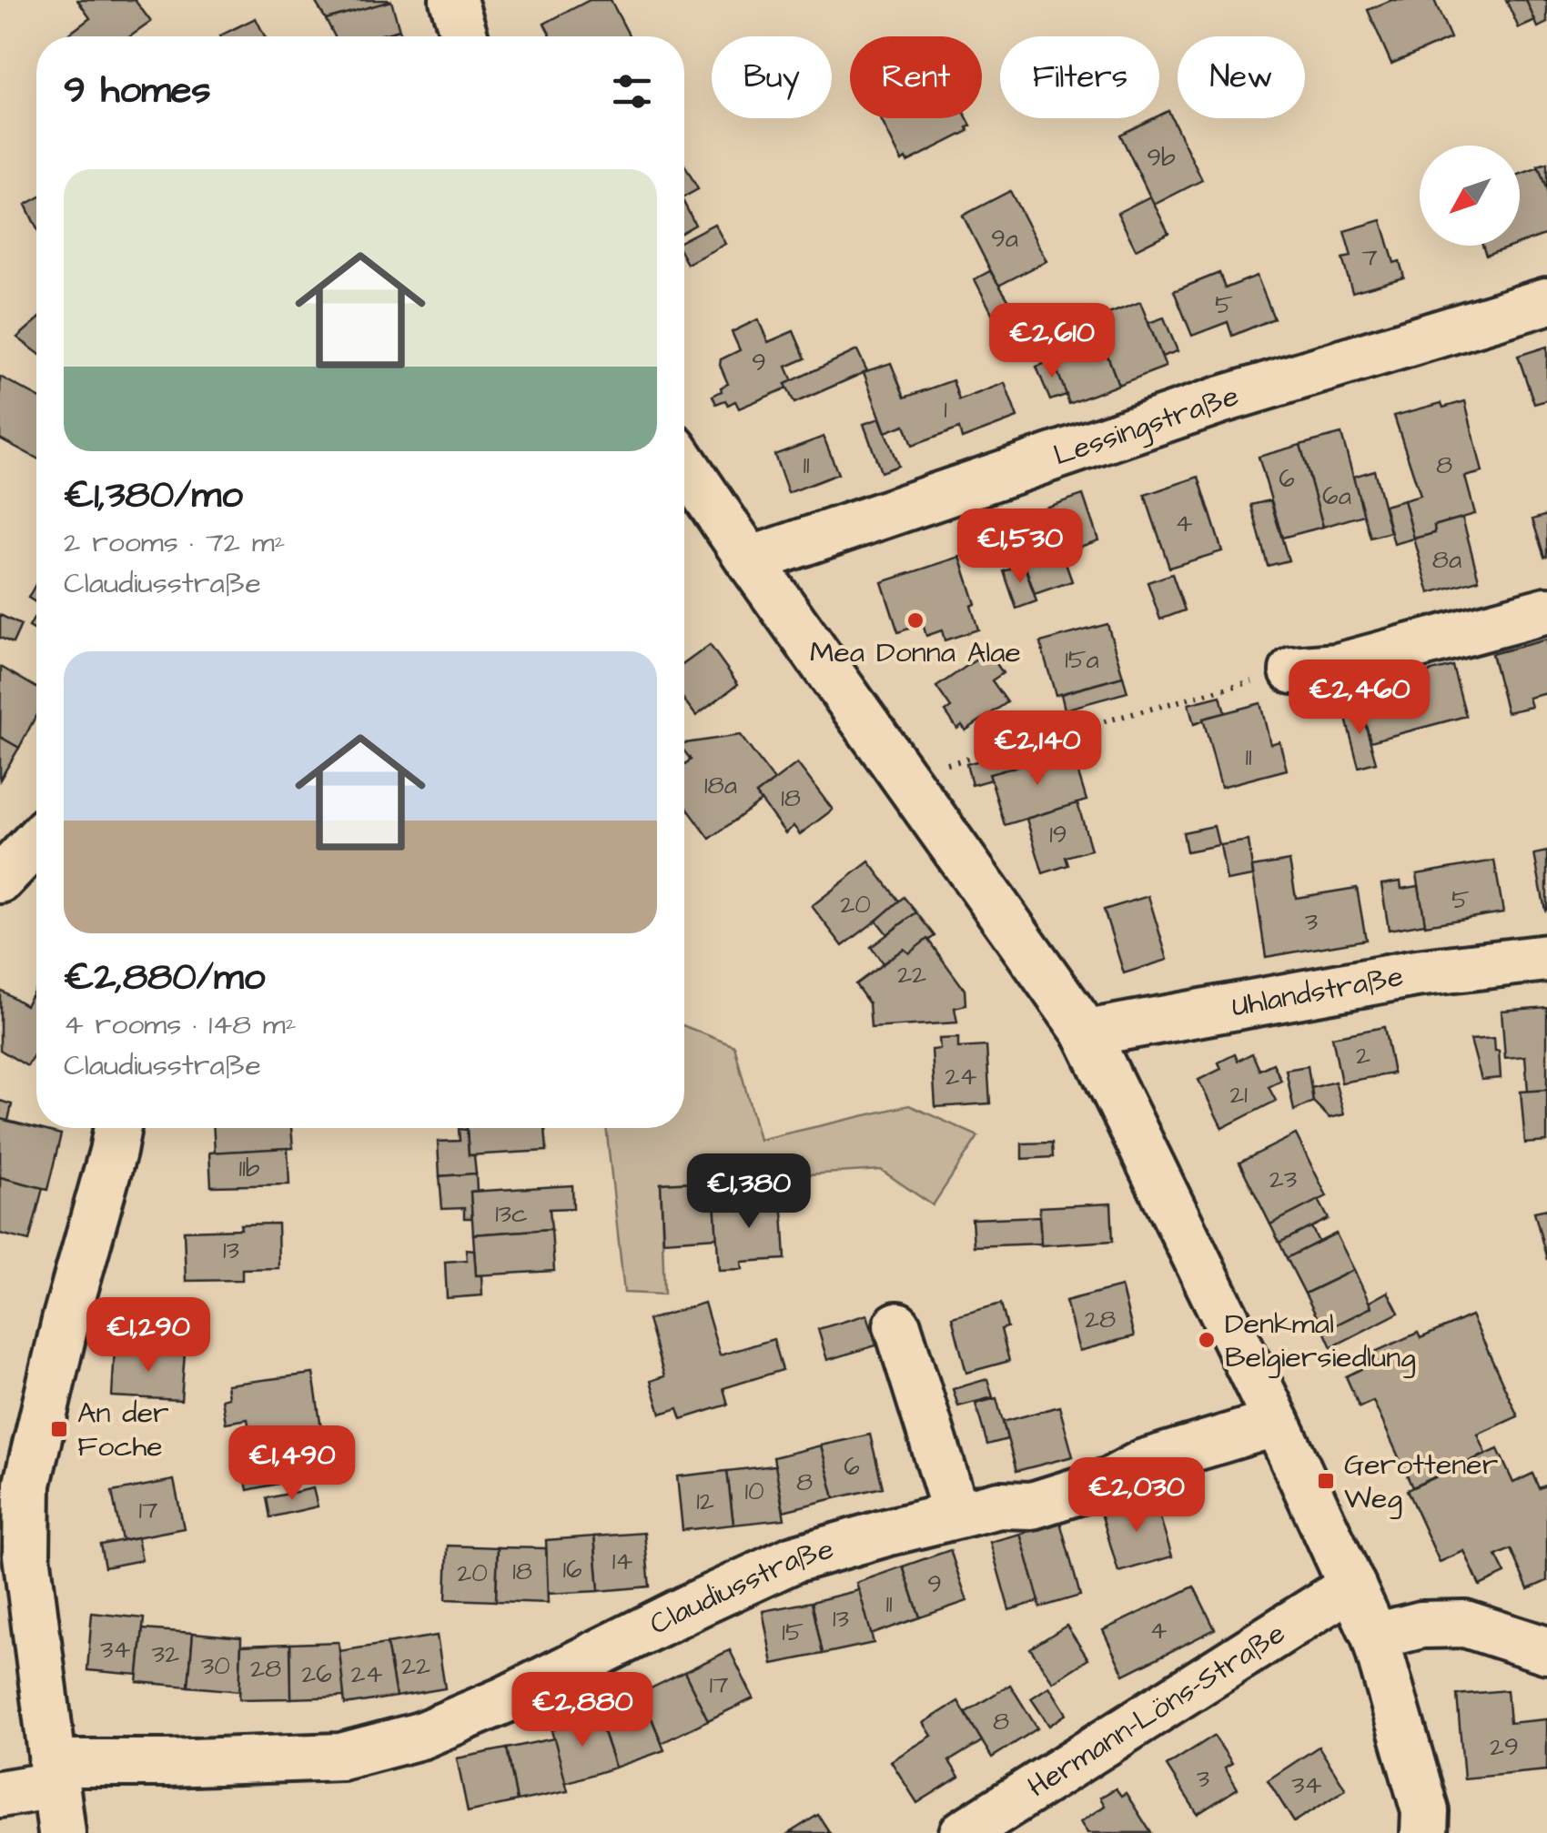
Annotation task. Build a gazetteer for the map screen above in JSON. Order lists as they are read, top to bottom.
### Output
{
  "streets": {
    "street": [
      "Lessingstraße",
      "Uhlandstraße",
      "Claudiusstraße",
      "Hermann-Löns-Straße"
    ]
  },
  "places": {
    "other": ["Mea Donna Alae", "Denkmal Belgiersiedlung"],
    "transit": ["An der Foche", "Gerottener Weg"]
  },
  "house_numbers": [
    "9b",
    "9a",
    "7",
    "5",
    "9",
    "1",
    "11",
    "8",
    "6",
    "6a",
    "4",
    "8a",
    "15a",
    "11",
    "18a",
    "18",
    "19",
    "5",
    "20",
    "3",
    "22",
    "2",
    "24",
    "21",
    "11b",
    "23",
    "13c",
    "13",
    "28",
    "6",
    "8",
    "10",
    "12",
    "17",
    "14",
    "16",
    "18",
    "20",
    "9",
    "11",
    "13",
    "4",
    "15",
    "34",
    "32",
    "30",
    "22",
    "28",
    "26",
    "24",
    "17",
    "8",
    "29",
    "3",
    "34"
  ],
  "north": "bottom left",
  "page": {
    "chip": [
      "Buy",
      "Rent",
      "Filters",
      "New"
    ],
    "heading": "9 homes",
    "list": [
      {
        "name": "€1,380/mo",
        "note": "2 rooms · 72 m² · Claudiusstraße"
      },
      {
        "name": "€2,880/mo",
        "note": "4 rooms · 148 m² · Claudiusstraße"
      }
    ],
    "price": [
      "€2,610",
      "€1,530",
      "€2,460",
      "€2,140",
      "€1,380",
      "€1,290",
      "€1,490",
      "€2,030",
      "€2,880"
    ]
  }
}
